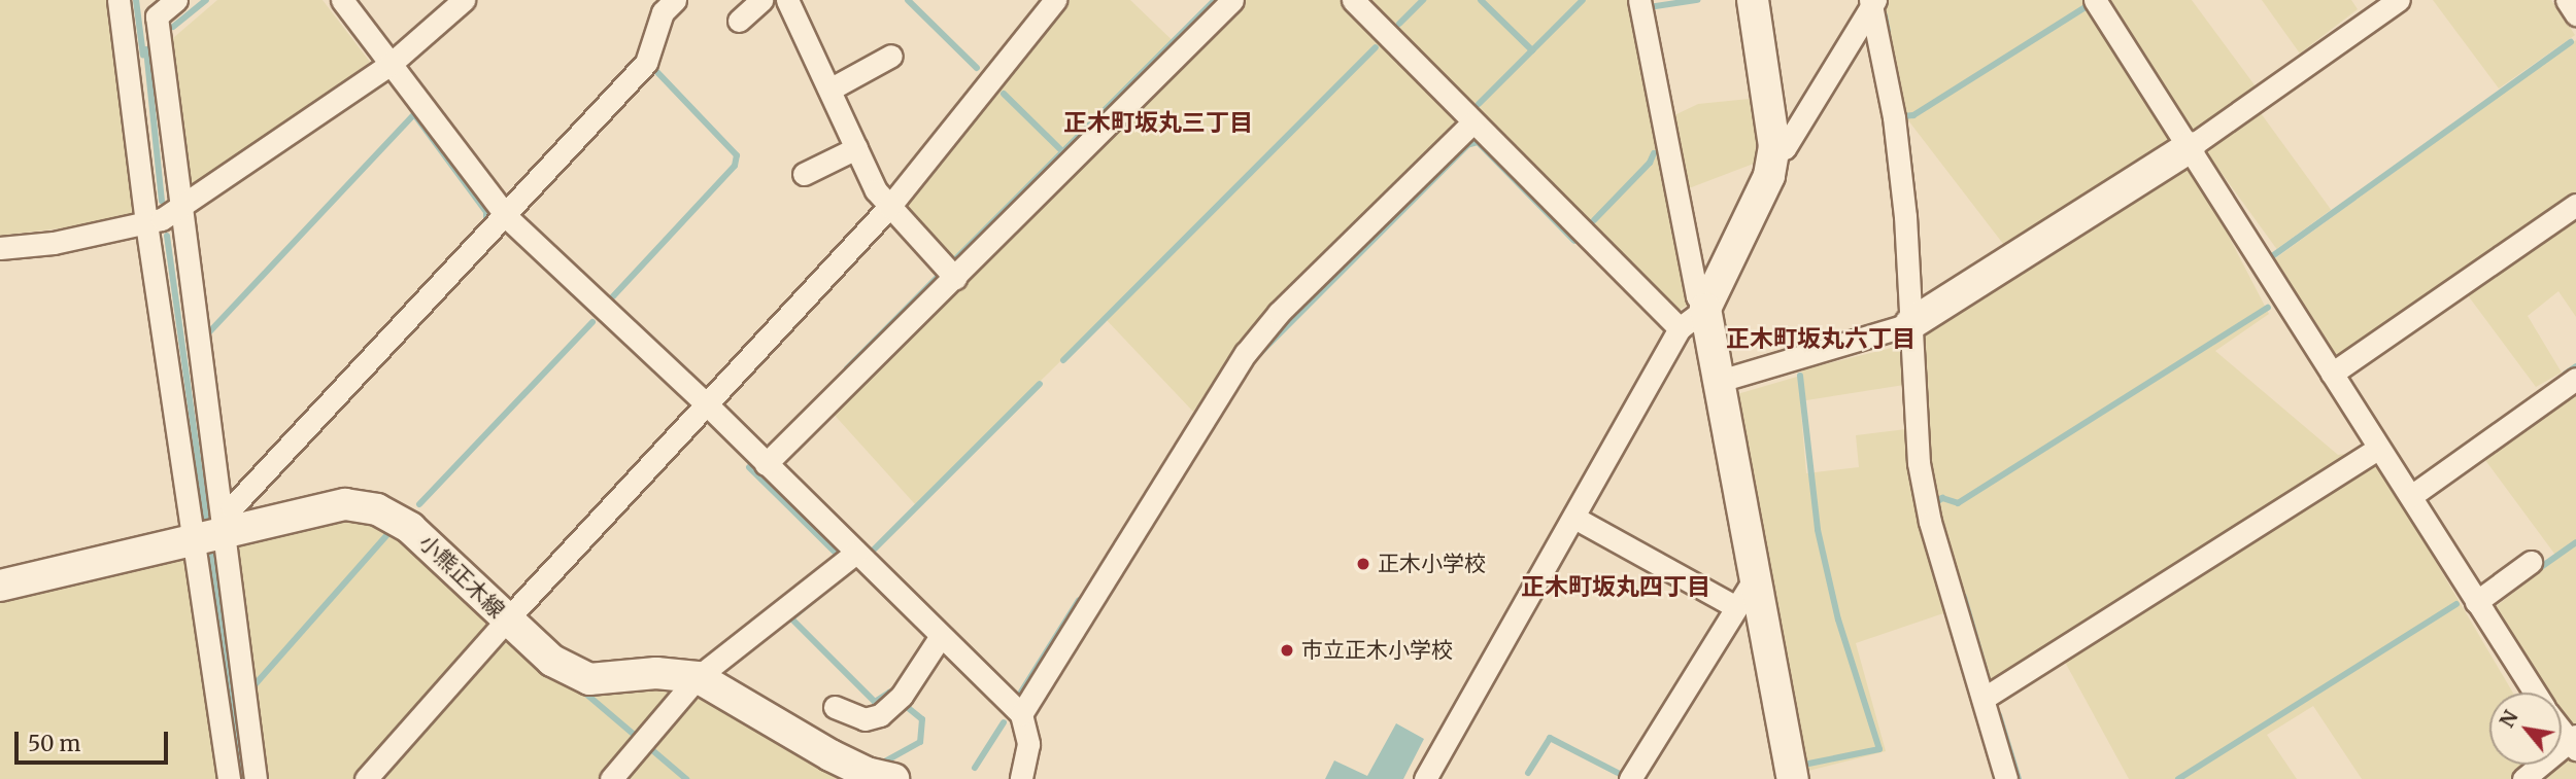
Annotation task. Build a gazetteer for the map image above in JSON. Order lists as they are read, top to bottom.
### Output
{
  "streets": {
    "street": ["小熊正木線"]
  },
  "districts": ["正木町坂丸三丁目", "正木町坂丸六丁目", "正木町坂丸四丁目"],
  "places": ["正木小学校", "市立正木小学校"],
  "scale_bar": "50 m",
  "north": "top left"
}
